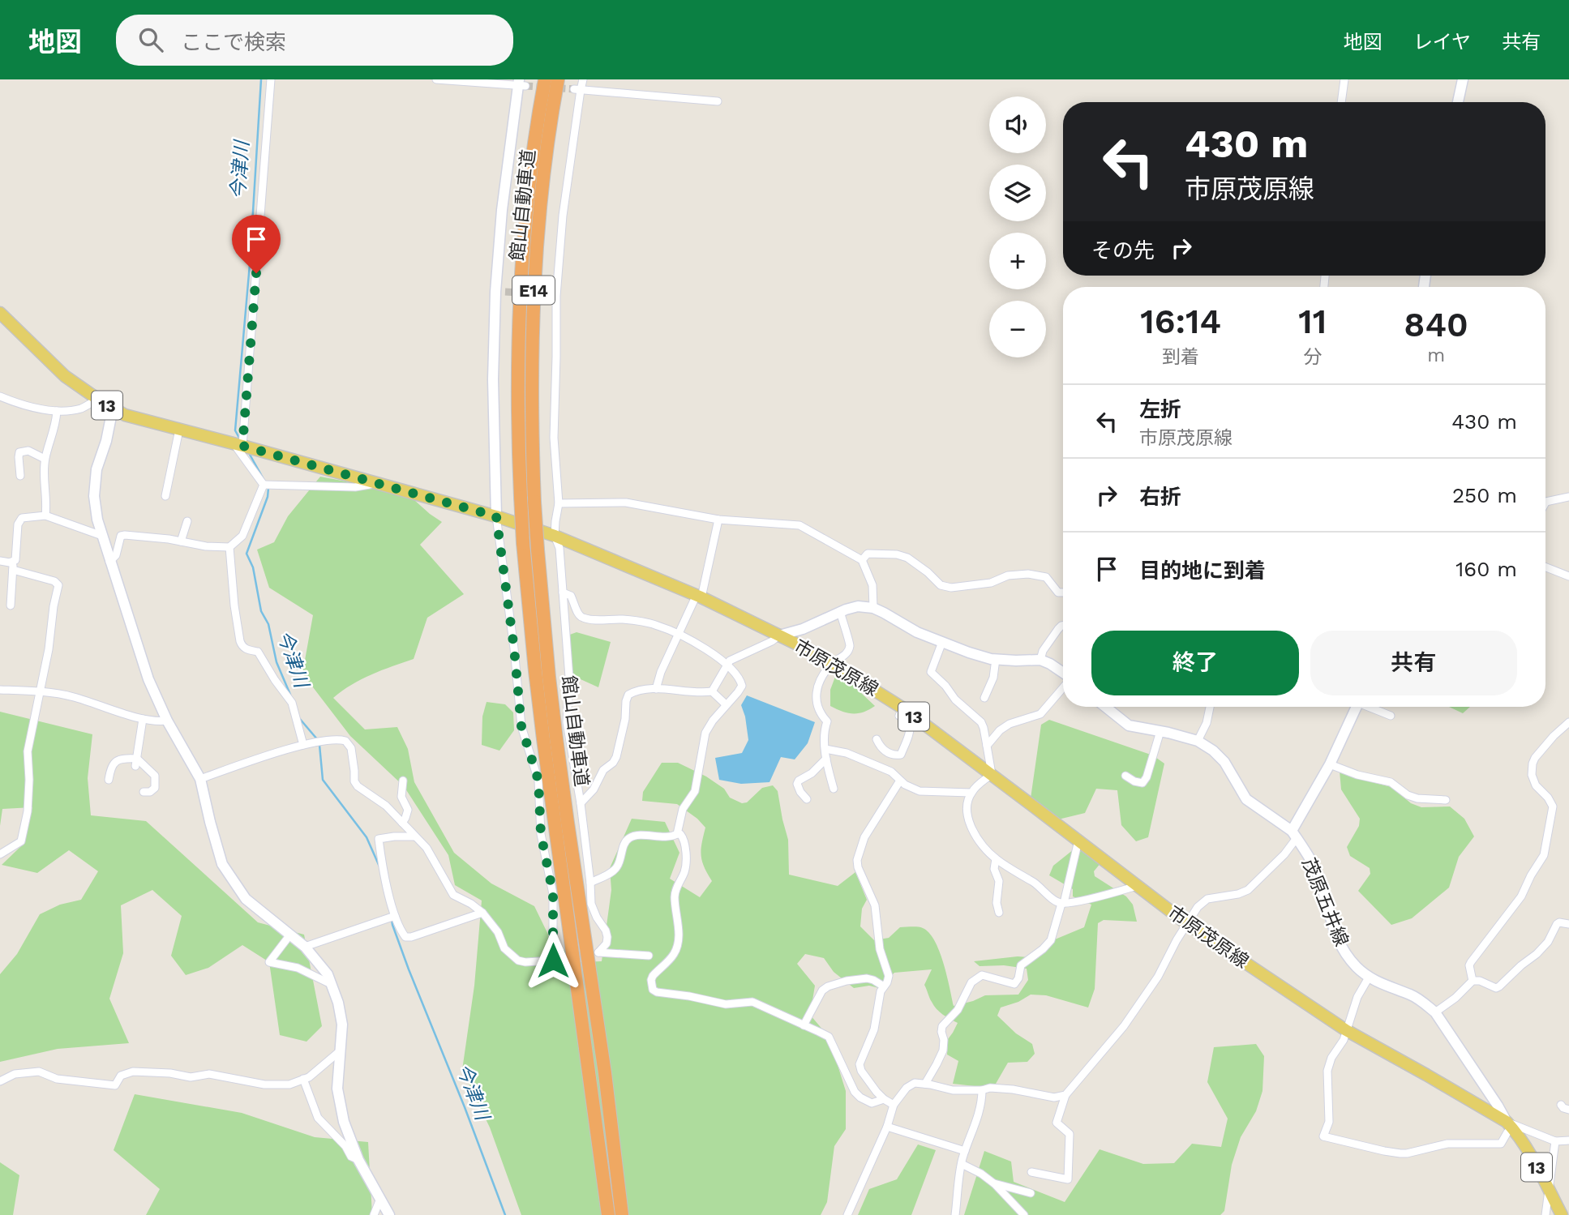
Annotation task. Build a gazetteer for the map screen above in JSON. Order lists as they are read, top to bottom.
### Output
{
  "streets": {
    "highway": ["館山自動車道", "E14"],
    "main road": ["13", "市原茂原線"],
    "street": ["茂原五井線"]
  },
  "crossings": [
    ["市原茂原線", "茂原五井線"]
  ],
  "water": ["今津川"],
  "page": {
    "header": "地図",
    "search": "ここで検索",
    "nav": ["地図", "レイヤ", "共有"],
    "map_buttons": ["+", "−"],
    "turn": ["430 m", "市原茂原線"],
    "then": "その先",
    "eta": [
      "16:14",
      "到着",
      "11",
      "分",
      "840",
      "m"
    ],
    "list": [
      {
        "name": "左折",
        "note": "市原茂原線",
        "value": "430 m"
      },
      {
        "name": "右折",
        "value": "250 m"
      },
      {
        "name": "目的地に到着",
        "value": "160 m"
      }
    ],
    "buttons": ["終了", "共有"]
  }
}
